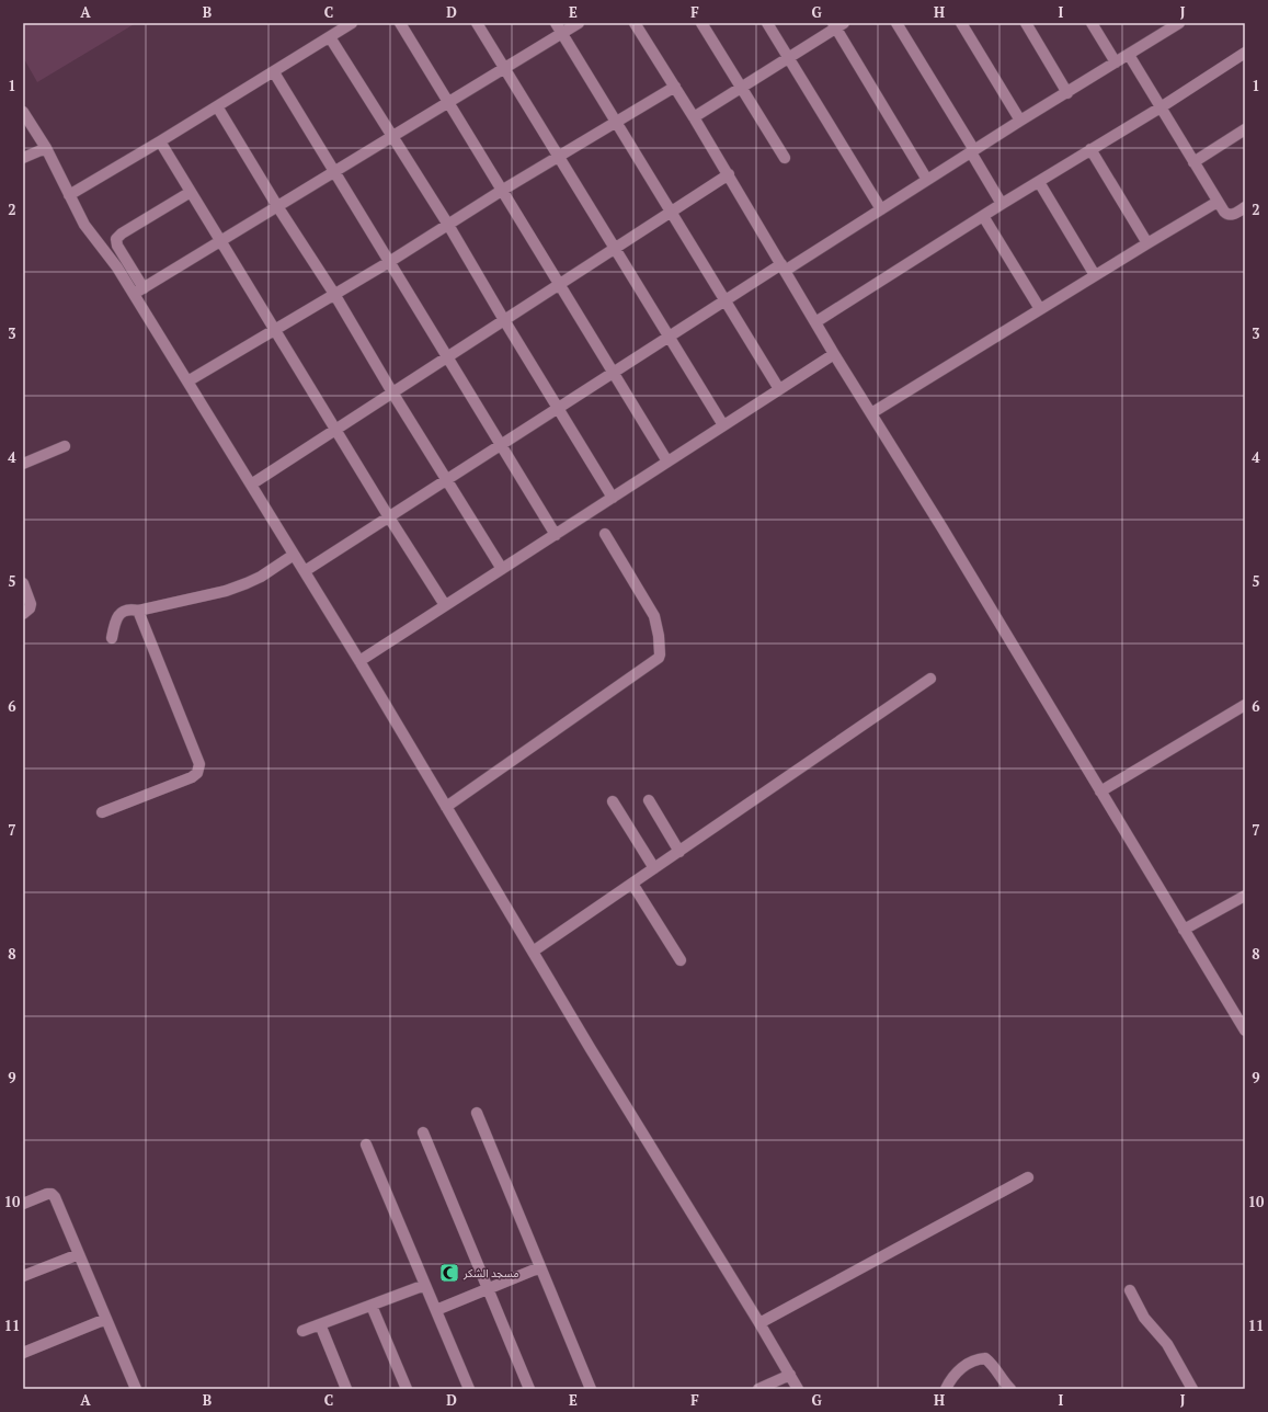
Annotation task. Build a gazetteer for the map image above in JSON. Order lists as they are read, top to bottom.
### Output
{
  "places": {
    "mosque": ["مسجد الشكر"]
  },
  "grid": {
    "columns": [
      "A",
      "B",
      "C",
      "D",
      "E",
      "F",
      "G",
      "H",
      "I",
      "J"
    ],
    "rows": [
      "1",
      "2",
      "3",
      "4",
      "5",
      "6",
      "7",
      "8",
      "9",
      "10",
      "11"
    ]
  }
}
